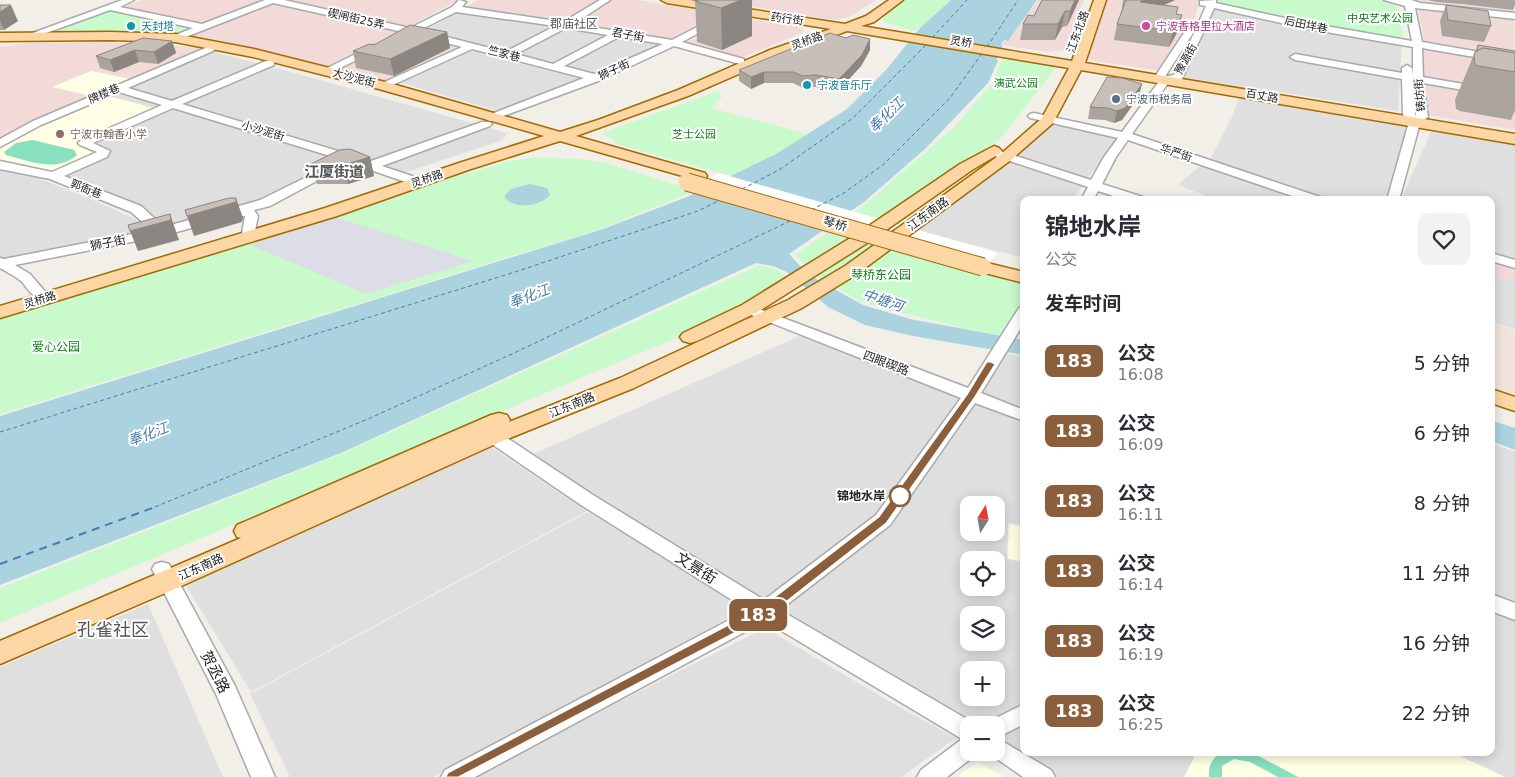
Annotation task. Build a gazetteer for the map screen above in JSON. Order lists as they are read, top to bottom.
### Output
{
  "streets": {
    "main road": [
      "药行街",
      "江东北路",
      "灵桥路",
      "灵桥",
      "大沙泥街",
      "百丈路",
      "江东南路",
      "琴桥"
    ],
    "street": [
      "碶闸街25弄",
      "后田垟巷",
      "君子街",
      "竺家巷",
      "豫源街",
      "狮子街",
      "牌楼巷",
      "铸坊街",
      "小沙泥街",
      "华严街",
      "郭衙巷",
      "四眼碶路",
      "文景街",
      "贺丞路"
    ]
  },
  "crossings": [
    ["碶闸街25弄", "竺家巷"],
    ["药行街", "灵桥路"],
    ["药行街", "灵桥"],
    ["药行街", "狮子街"],
    ["后田垟巷", "豫源街"],
    ["后田垟巷", "铸坊街"],
    ["江东北路", "百丈路"],
    ["江东北路", "江东南路"],
    ["君子街", "灵桥路"],
    ["君子街", "狮子街"],
    ["灵桥路", "大沙泥街"],
    ["灵桥路", "小沙泥街"],
    ["灵桥", "百丈路"],
    ["竺家巷", "狮子街"],
    ["豫源街", "百丈路"],
    ["狮子街", "大沙泥街"],
    ["狮子街", "小沙泥街"],
    ["狮子街", "郭衙巷"],
    ["大沙泥街", "牌楼巷"],
    ["大沙泥街", "琴桥"],
    ["牌楼巷", "小沙泥街"],
    ["铸坊街", "百丈路"],
    ["百丈路", "江东南路"],
    ["华严街", "江东南路"],
    ["江东南路", "四眼碶路"],
    ["江东南路", "文景街"],
    ["江东南路", "贺丞路"]
  ],
  "districts": ["郡庙社区", "江厦街道", "孔雀社区"],
  "water": ["奉化江", "中塘河"],
  "parks": [
    "中央艺术公园",
    "演武公园",
    "芝士公园",
    "琴桥东公园",
    "爱心公园"
  ],
  "places": [
    "天封塔",
    "宁波香格里拉大酒店",
    "宁波音乐厅",
    "宁波市税务局",
    "宁波市翰香小学",
    "锦地水岸"
  ],
  "lines": ["bus line 183"],
  "north": "top",
  "page": {
    "on_map": "183",
    "heading": [
      ["锦地水岸", "公交"],
      "发车时间"
    ],
    "list": [
      {
        "mark": "183",
        "name": "公交",
        "note": "16:08",
        "value": "5 分钟"
      },
      {
        "mark": "183",
        "name": "公交",
        "note": "16:09",
        "value": "6 分钟"
      },
      {
        "mark": "183",
        "name": "公交",
        "note": "16:11",
        "value": "8 分钟"
      },
      {
        "mark": "183",
        "name": "公交",
        "note": "16:14",
        "value": "11 分钟"
      },
      {
        "mark": "183",
        "name": "公交",
        "note": "16:19",
        "value": "16 分钟"
      },
      {
        "mark": "183",
        "name": "公交",
        "note": "16:25",
        "value": "22 分钟"
      }
    ],
    "map_buttons": ["+", "−"]
  }
}
